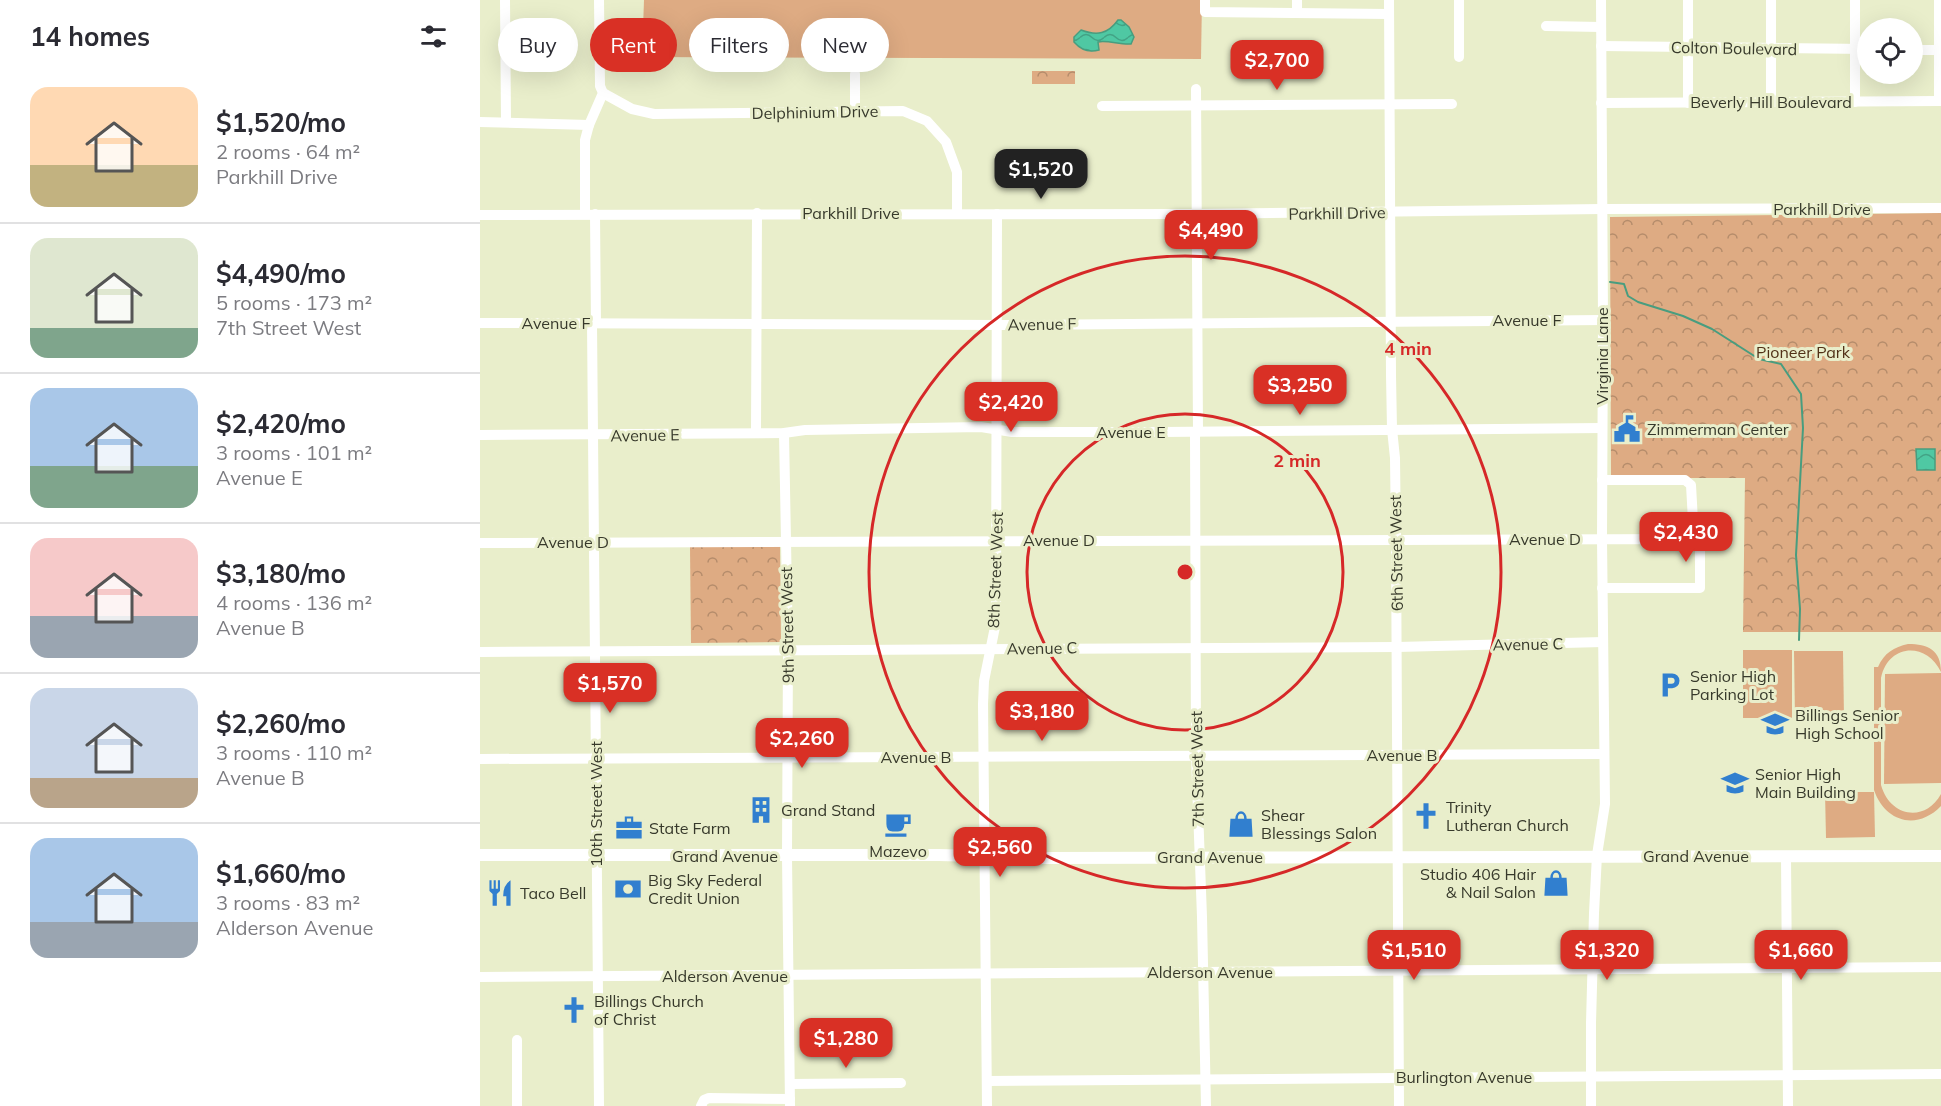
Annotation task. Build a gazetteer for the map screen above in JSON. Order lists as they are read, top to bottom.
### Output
{
  "streets": {
    "main road": ["Grand Avenue"],
    "street": [
      "Colton Boulevard",
      "Beverly Hill Boulevard",
      "Delphinium Drive",
      "Parkhill Drive",
      "Avenue F",
      "Virginia Lane",
      "Avenue E",
      "Avenue D",
      "6th Street West",
      "8th Street West",
      "9th Street West",
      "Avenue C",
      "Avenue B",
      "7th Street West",
      "10th Street West",
      "Alderson Avenue",
      "Burlington Avenue"
    ]
  },
  "crossings": [
    ["Colton Boulevard", "Virginia Lane"],
    ["Beverly Hill Boulevard", "Virginia Lane"],
    ["Delphinium Drive", "Parkhill Drive"],
    ["Delphinium Drive", "10th Street West"],
    ["Parkhill Drive", "Virginia Lane"],
    ["Parkhill Drive", "6th Street West"],
    ["Parkhill Drive", "8th Street West"],
    ["Parkhill Drive", "7th Street West"],
    ["Parkhill Drive", "10th Street West"],
    ["Avenue F", "Virginia Lane"],
    ["Avenue F", "6th Street West"],
    ["Avenue F", "8th Street West"],
    ["Avenue F", "7th Street West"],
    ["Avenue F", "10th Street West"],
    ["Virginia Lane", "Avenue E"],
    ["Virginia Lane", "Avenue D"],
    ["Virginia Lane", "Avenue C"],
    ["Virginia Lane", "Avenue B"],
    ["Virginia Lane", "Grand Avenue"],
    ["Virginia Lane", "Alderson Avenue"],
    ["Virginia Lane", "Burlington Avenue"],
    ["Avenue E", "6th Street West"],
    ["Avenue E", "8th Street West"],
    ["Avenue E", "9th Street West"],
    ["Avenue E", "7th Street West"],
    ["Avenue E", "10th Street West"],
    ["Avenue D", "6th Street West"],
    ["Avenue D", "8th Street West"],
    ["Avenue D", "9th Street West"],
    ["Avenue D", "7th Street West"],
    ["Avenue D", "10th Street West"],
    ["6th Street West", "Avenue C"],
    ["6th Street West", "Avenue B"],
    ["6th Street West", "Grand Avenue"],
    ["6th Street West", "Alderson Avenue"],
    ["6th Street West", "Burlington Avenue"],
    ["8th Street West", "Avenue C"],
    ["8th Street West", "Avenue B"],
    ["8th Street West", "Grand Avenue"],
    ["8th Street West", "Alderson Avenue"],
    ["8th Street West", "Burlington Avenue"],
    ["9th Street West", "Avenue C"],
    ["9th Street West", "Avenue B"],
    ["9th Street West", "Grand Avenue"],
    ["9th Street West", "Alderson Avenue"],
    ["Avenue C", "7th Street West"],
    ["Avenue C", "10th Street West"],
    ["Avenue B", "7th Street West"],
    ["Avenue B", "10th Street West"],
    ["7th Street West", "Grand Avenue"],
    ["7th Street West", "Alderson Avenue"],
    ["7th Street West", "Burlington Avenue"],
    ["10th Street West", "Grand Avenue"],
    ["10th Street West", "Alderson Avenue"]
  ],
  "parks": ["Pioneer Park"],
  "places": {
    "public building": ["Zimmerman Center"],
    "parking": ["Senior High Parking Lot"],
    "school or university": ["Billings Senior High School", "Senior High Main Building"],
    "building": ["Grand Stand"],
    "church": ["Trinity Lutheran Church", "Billings Church of Christ"],
    "cafe": ["Mazevo"],
    "shop": ["Shear Blessings Salon", "Studio 406 Hair & Nail Salon"],
    "office": ["State Farm"],
    "bank": ["Big Sky Federal Credit Union"],
    "restaurant": ["Taco Bell"]
  },
  "page": {
    "heading": "14 homes",
    "chip": [
      "Buy",
      "Rent",
      "Filters",
      "New"
    ],
    "price": [
      "$2,700",
      "$1,520",
      "$4,490",
      "$3,250",
      "$2,420",
      "$2,430",
      "$1,570",
      "$3,180",
      "$2,260",
      "$2,560",
      "$1,510",
      "$1,320",
      "$1,660",
      "$1,280"
    ],
    "list": [
      {
        "name": "$1,520/mo",
        "note": "2 rooms · 64 m² · Parkhill Drive"
      },
      {
        "name": "$4,490/mo",
        "note": "5 rooms · 173 m² · 7th Street West"
      },
      {
        "name": "$2,420/mo",
        "note": "3 rooms · 101 m² · Avenue E"
      },
      {
        "name": "$3,180/mo",
        "note": "4 rooms · 136 m² · Avenue B"
      },
      {
        "name": "$2,260/mo",
        "note": "3 rooms · 110 m² · Avenue B"
      },
      {
        "name": "$1,660/mo",
        "note": "3 rooms · 83 m² · Alderson Avenue"
      }
    ]
  },
  "rings": ["4 min", "2 min"]
}
